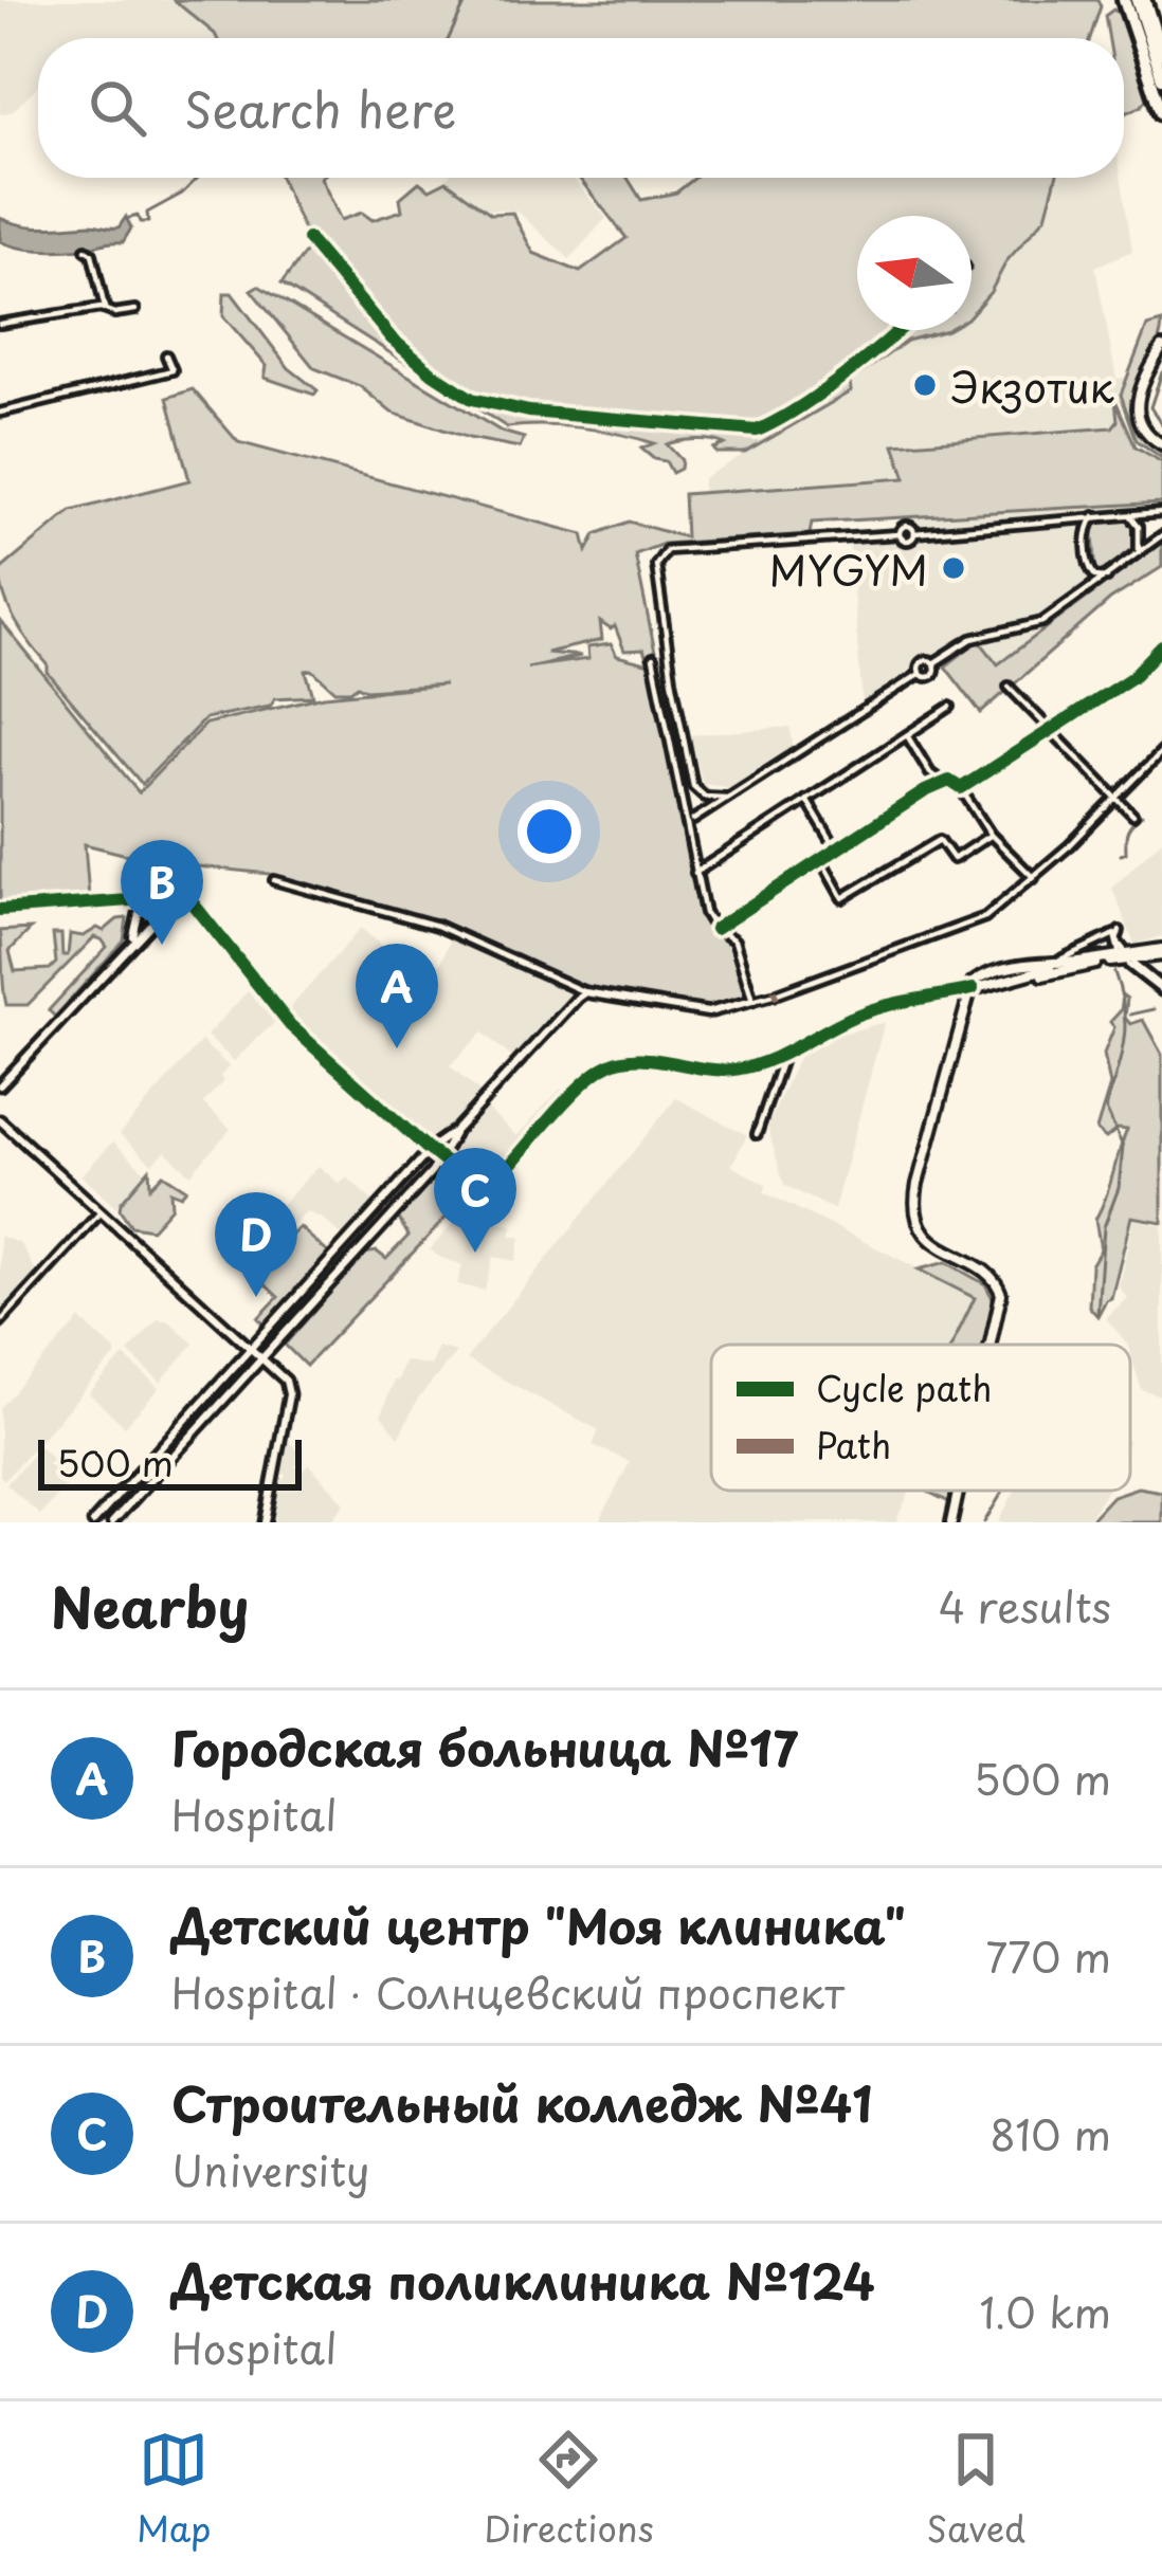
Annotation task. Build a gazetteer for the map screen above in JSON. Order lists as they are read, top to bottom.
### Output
{
  "places": ["Экзотик", "MYGYM"],
  "legend": ["Cycle path", "Path"],
  "scale_bar": "500 m",
  "north": "left",
  "page": {
    "search": "Search here",
    "pins": [
      "B",
      "A",
      "C",
      "D"
    ],
    "scale": "500 m",
    "heading": ["Nearby", "4 results"],
    "list": [
      {
        "mark": "A",
        "name": "Городская больница №17",
        "note": "Hospital",
        "value": "500 m"
      },
      {
        "mark": "B",
        "name": "Детский центр \"Моя клиника\"",
        "note": "Hospital · Солнцевский проспект",
        "value": "770 m"
      },
      {
        "mark": "C",
        "name": "Строительный колледж №41",
        "note": "University",
        "value": "810 m"
      },
      {
        "mark": "D",
        "name": "Детская поликлиника №124",
        "note": "Hospital",
        "value": "1.0 km"
      }
    ],
    "nav": ["Map", "Directions", "Saved"]
  }
}
